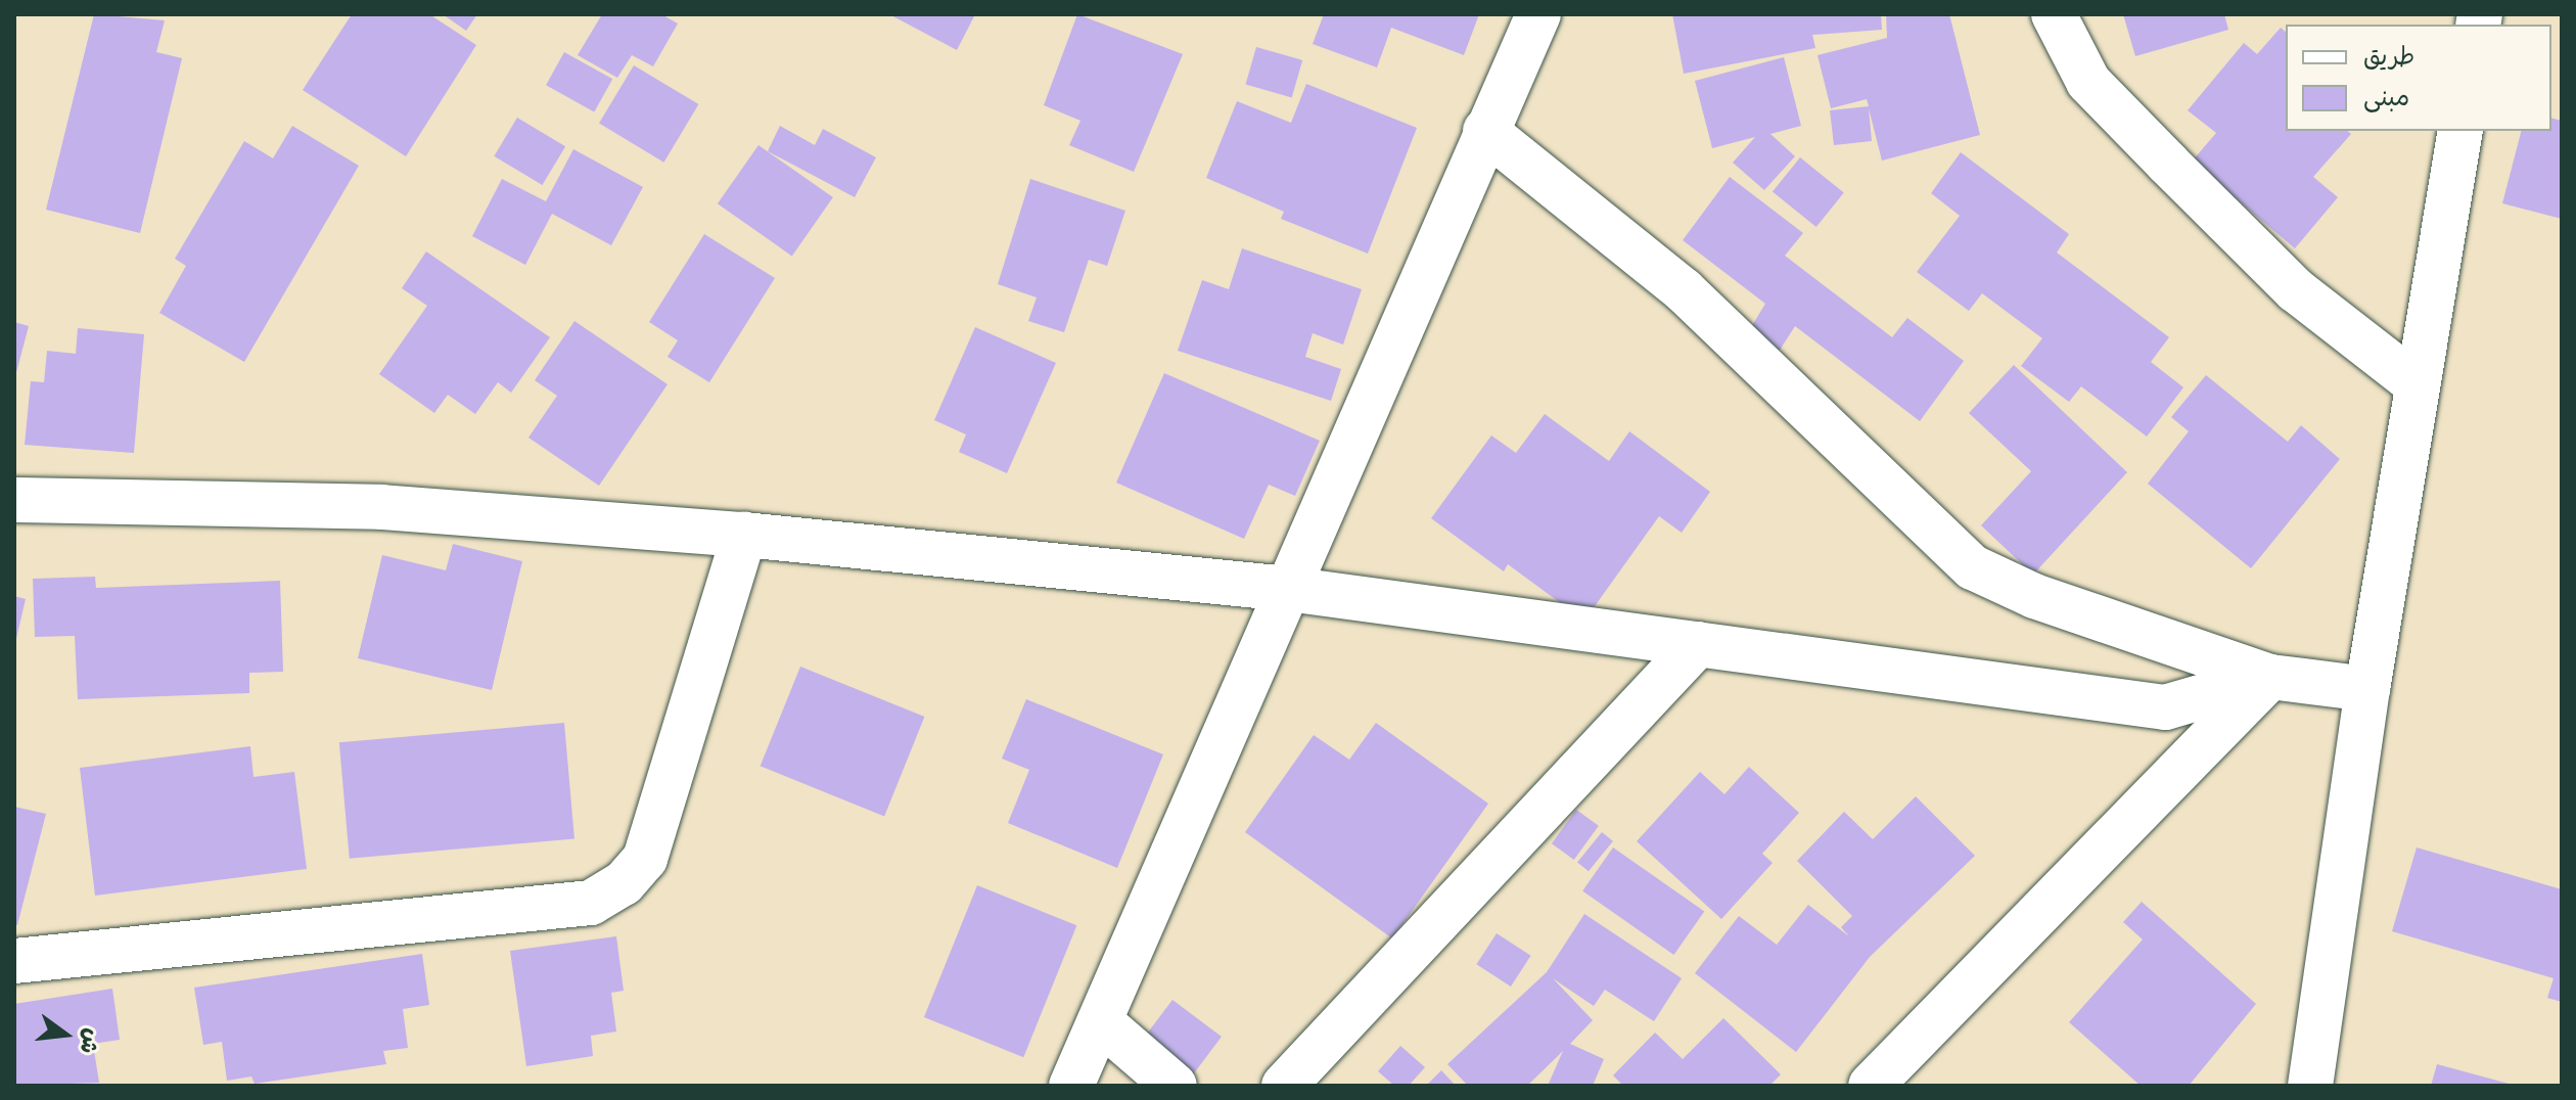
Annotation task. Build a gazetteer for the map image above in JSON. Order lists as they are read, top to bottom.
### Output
{
  "legend": ["طريق", "مبنى"],
  "north": "right"
}
